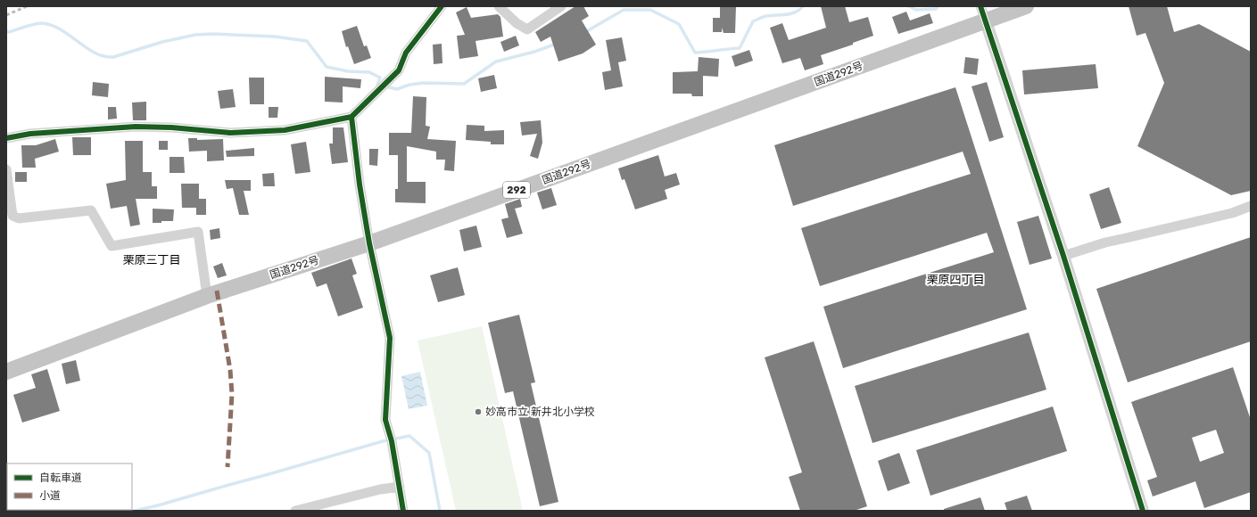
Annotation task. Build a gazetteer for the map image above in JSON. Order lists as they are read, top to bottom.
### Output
{
  "streets": {
    "highway": ["国道292号", "292"]
  },
  "districts": ["栗原三丁目", "栗原四丁目"],
  "places": ["妙高市立 新井北小学校"],
  "legend": ["自転車道", "小道"]
}
